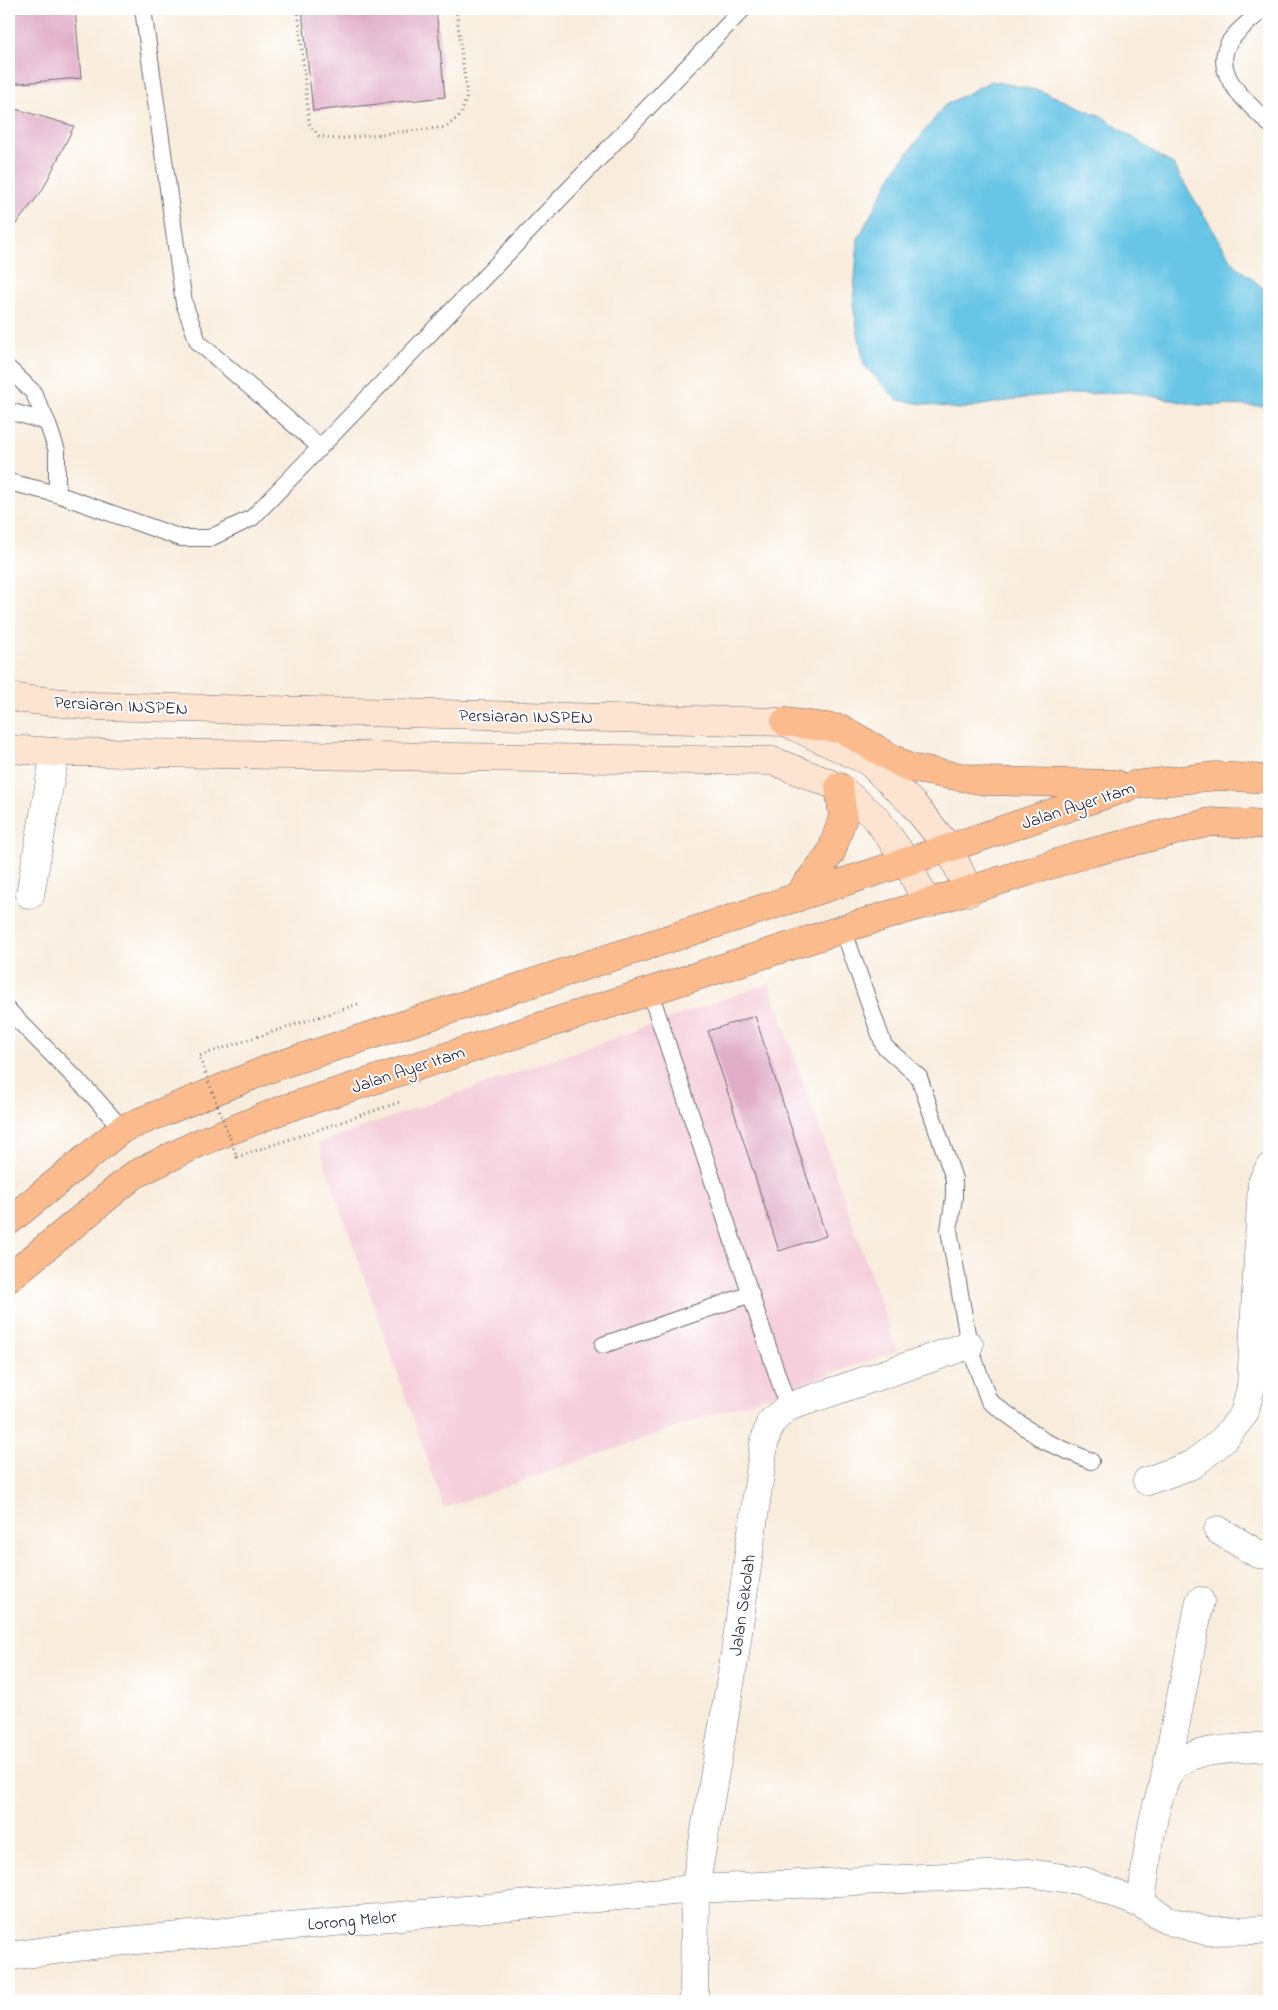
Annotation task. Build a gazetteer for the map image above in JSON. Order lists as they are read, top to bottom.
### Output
{
  "streets": {
    "main road": ["Persiaran INSPEN", "Jalan Ayer Itam"],
    "street": ["Jalan Sekolah", "Lorong Melor"]
  },
  "crossings": [
    ["Persiaran INSPEN", "Jalan Ayer Itam"],
    ["Jalan Sekolah", "Lorong Melor"]
  ]
}
